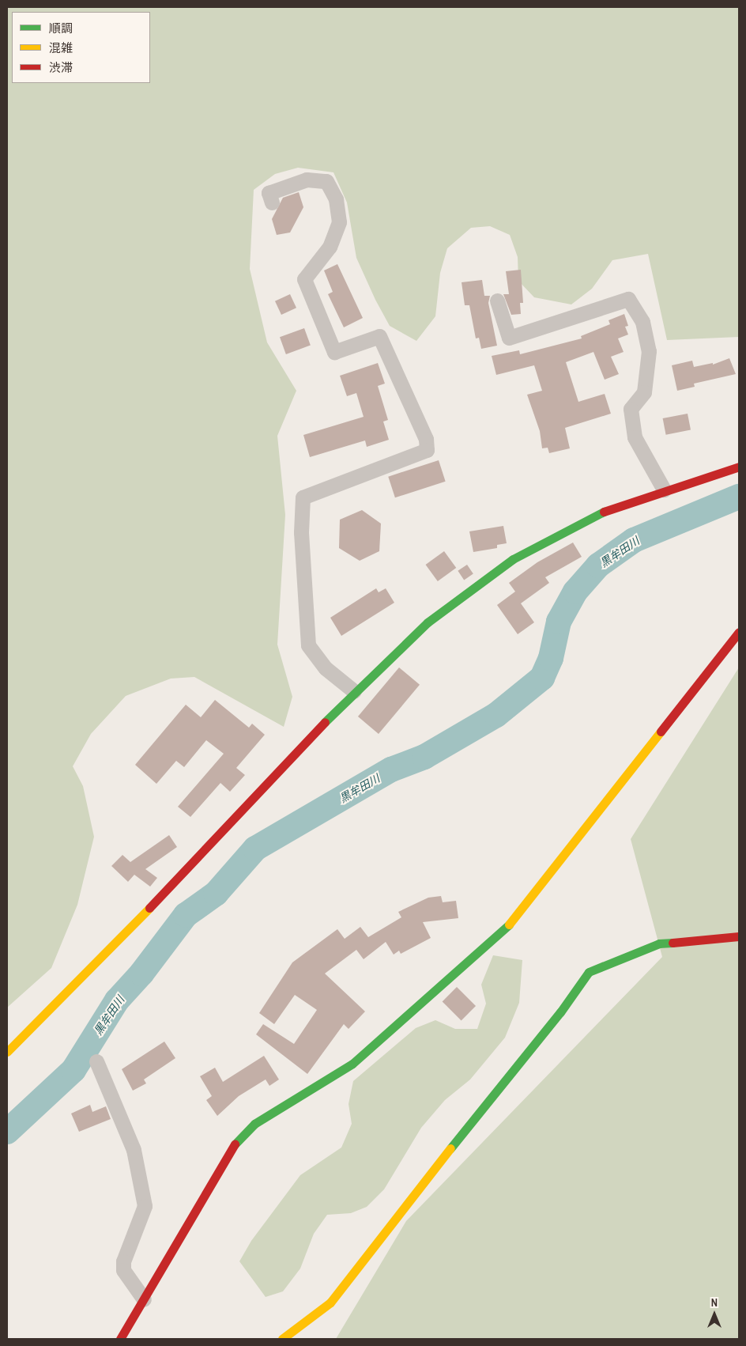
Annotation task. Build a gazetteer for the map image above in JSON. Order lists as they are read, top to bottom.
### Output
{
  "water": ["黒牟田川"],
  "legend": ["順調", "混雑", "渋滞"],
  "north": "top"
}
